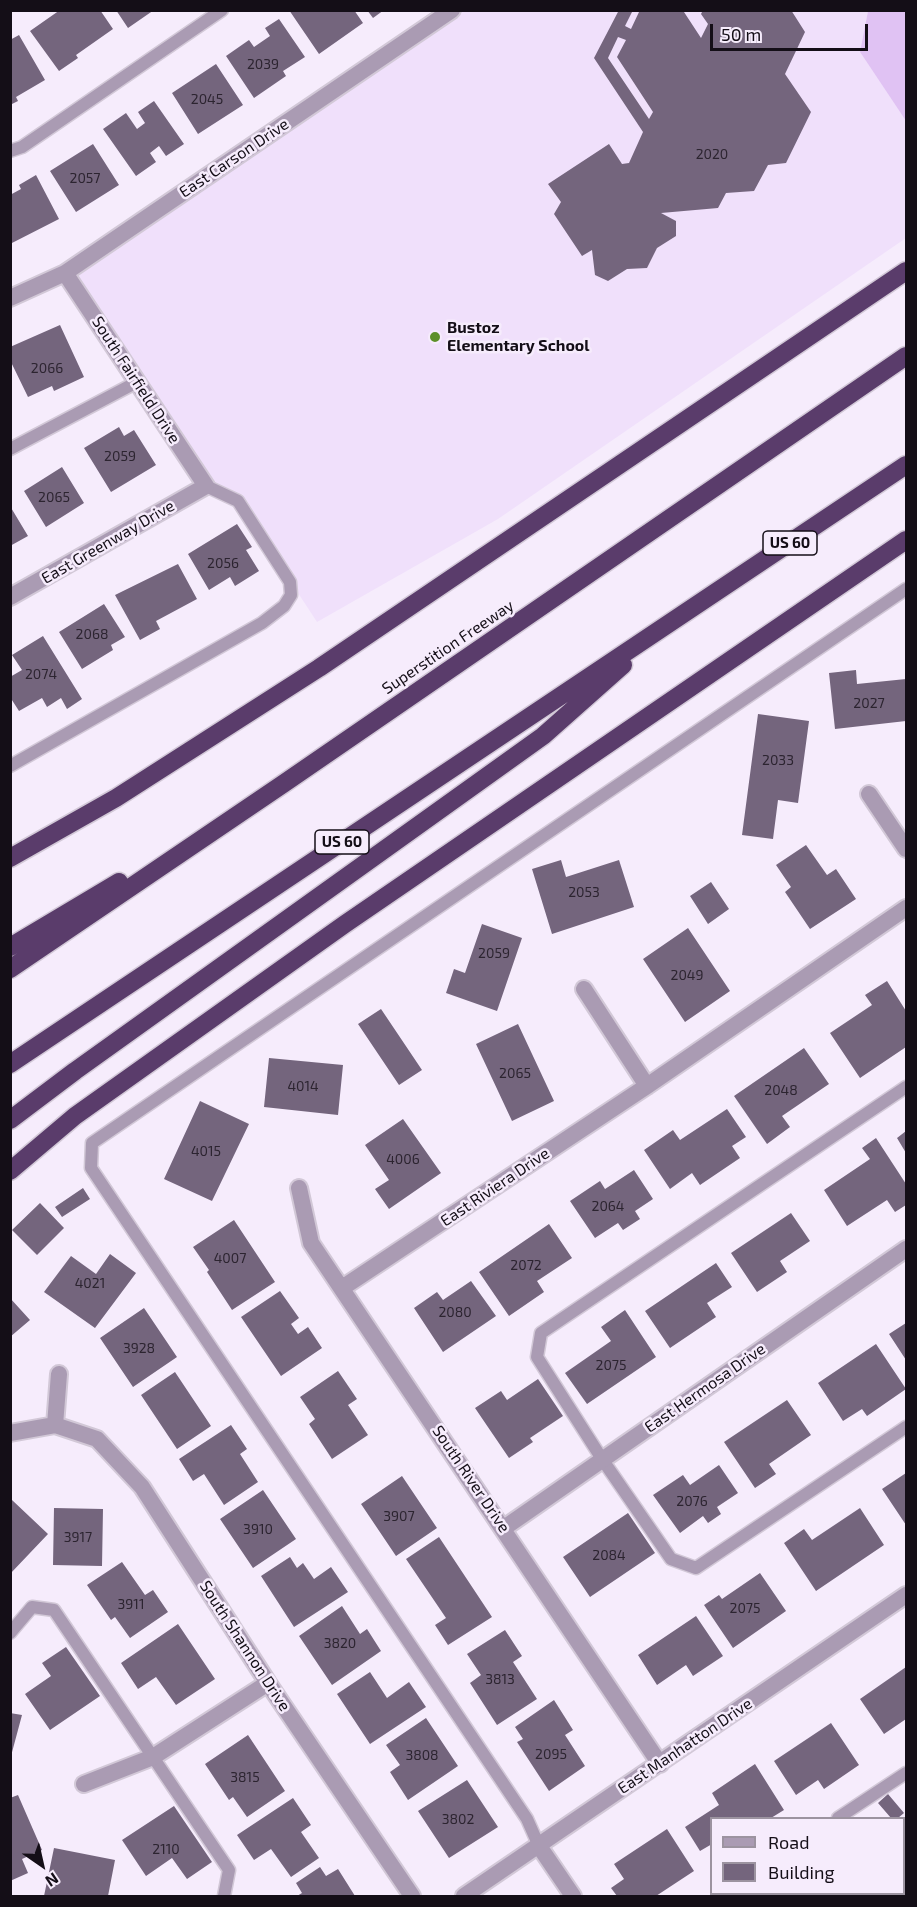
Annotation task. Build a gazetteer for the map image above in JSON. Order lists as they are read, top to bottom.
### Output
{
  "streets": {
    "highway": ["US 60", "Superstition Freeway"],
    "street": [
      "East Carson Drive",
      "South Fairfield Drive",
      "East Greenway Drive",
      "East Riviera Drive",
      "East Hermosa Drive",
      "South River Drive",
      "South Shannon Drive",
      "East Manhatton Drive"
    ]
  },
  "crossings": [
    ["East Carson Drive", "South Fairfield Drive"],
    ["South Fairfield Drive", "East Greenway Drive"],
    ["East Riviera Drive", "South River Drive"],
    ["East Hermosa Drive", "South River Drive"],
    ["South River Drive", "East Manhatton Drive"]
  ],
  "places": ["Bustoz Elementary School"],
  "house_numbers": [
    "2039",
    "2045",
    "2020",
    "2057",
    "2066",
    "2059",
    "2065",
    "2056",
    "2068",
    "2074",
    "2027",
    "2033",
    "2053",
    "2059",
    "2049",
    "2065",
    "4014",
    "2048",
    "4015",
    "4006",
    "2064",
    "4007",
    "2072",
    "4021",
    "2080",
    "3928",
    "2075",
    "2076",
    "3907",
    "3910",
    "3917",
    "2084",
    "3911",
    "2075",
    "3820",
    "3813",
    "2095",
    "3808",
    "3815",
    "3802",
    "2110"
  ],
  "legend": ["Road", "Building"],
  "scale_bar": "50 m",
  "north": "bottom right"
}
